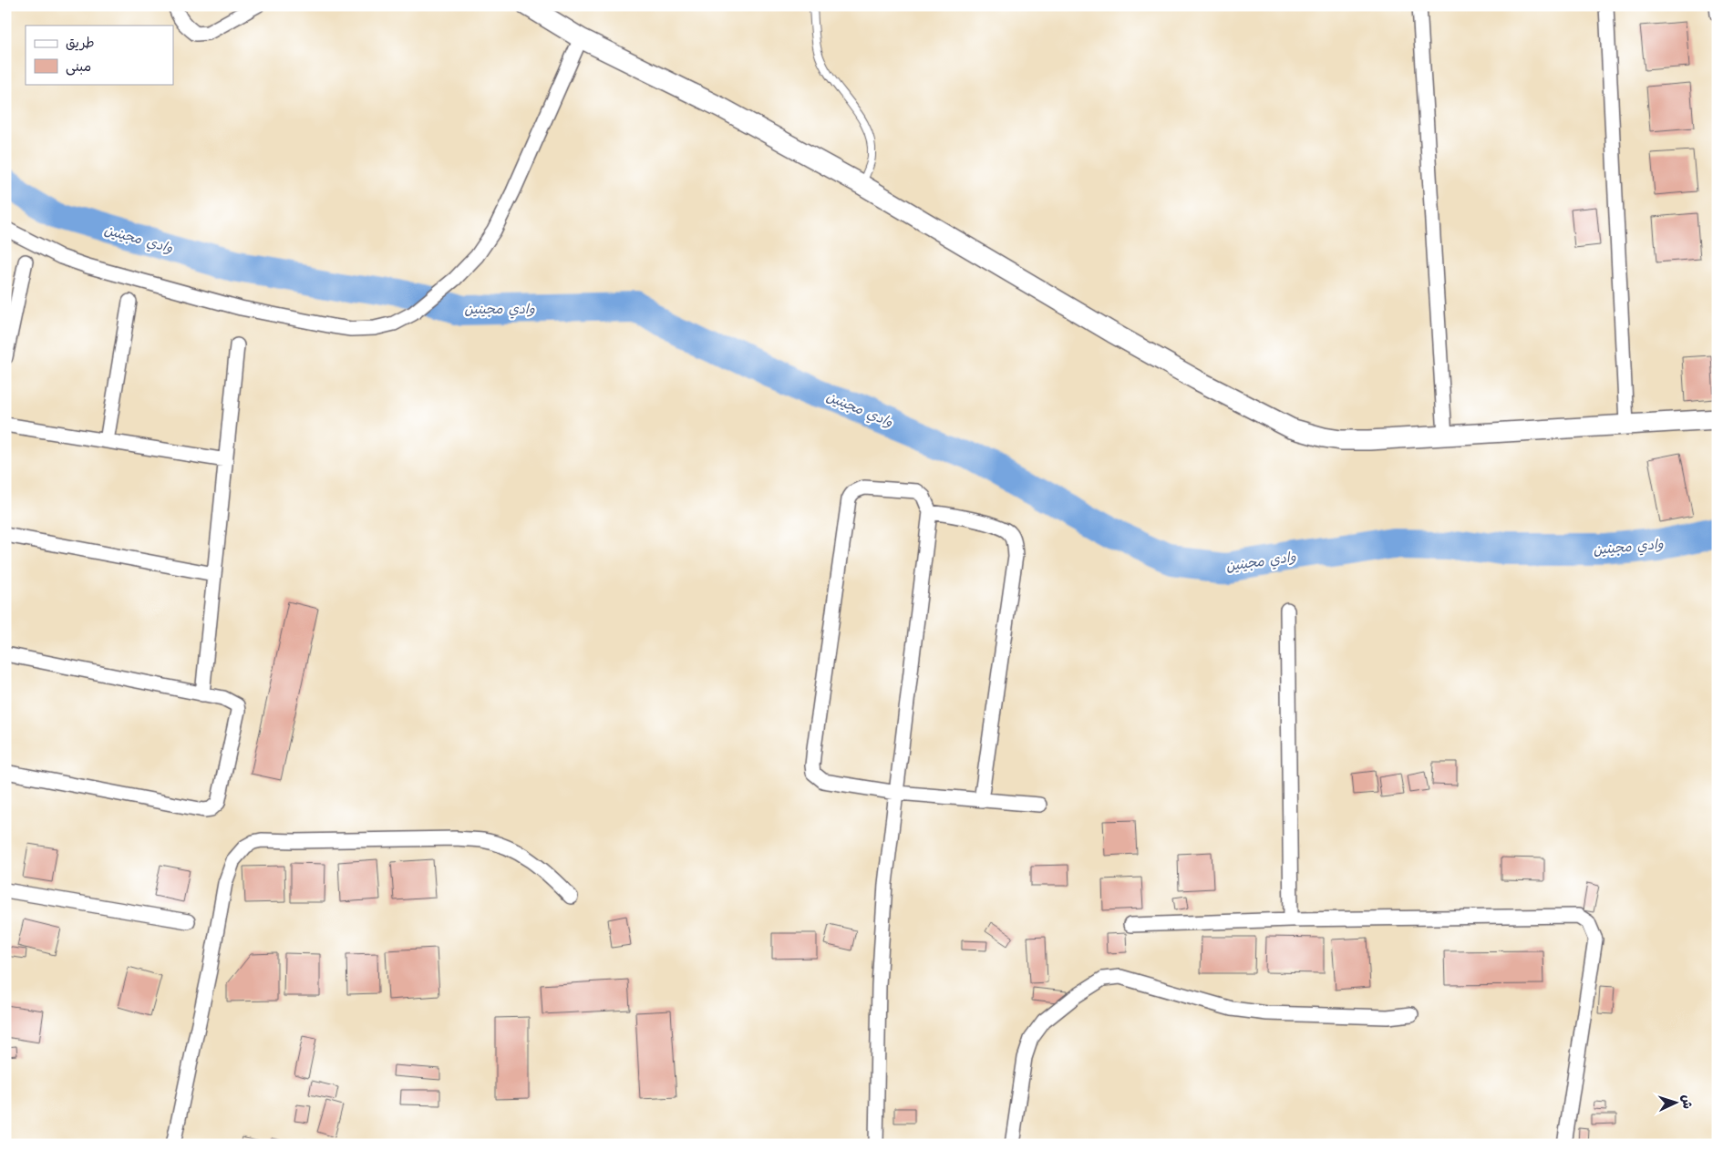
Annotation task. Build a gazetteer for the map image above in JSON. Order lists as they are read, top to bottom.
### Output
{
  "water": ["وادي مجينين"],
  "legend": ["طريق", "مبنى"],
  "north": "right"
}
